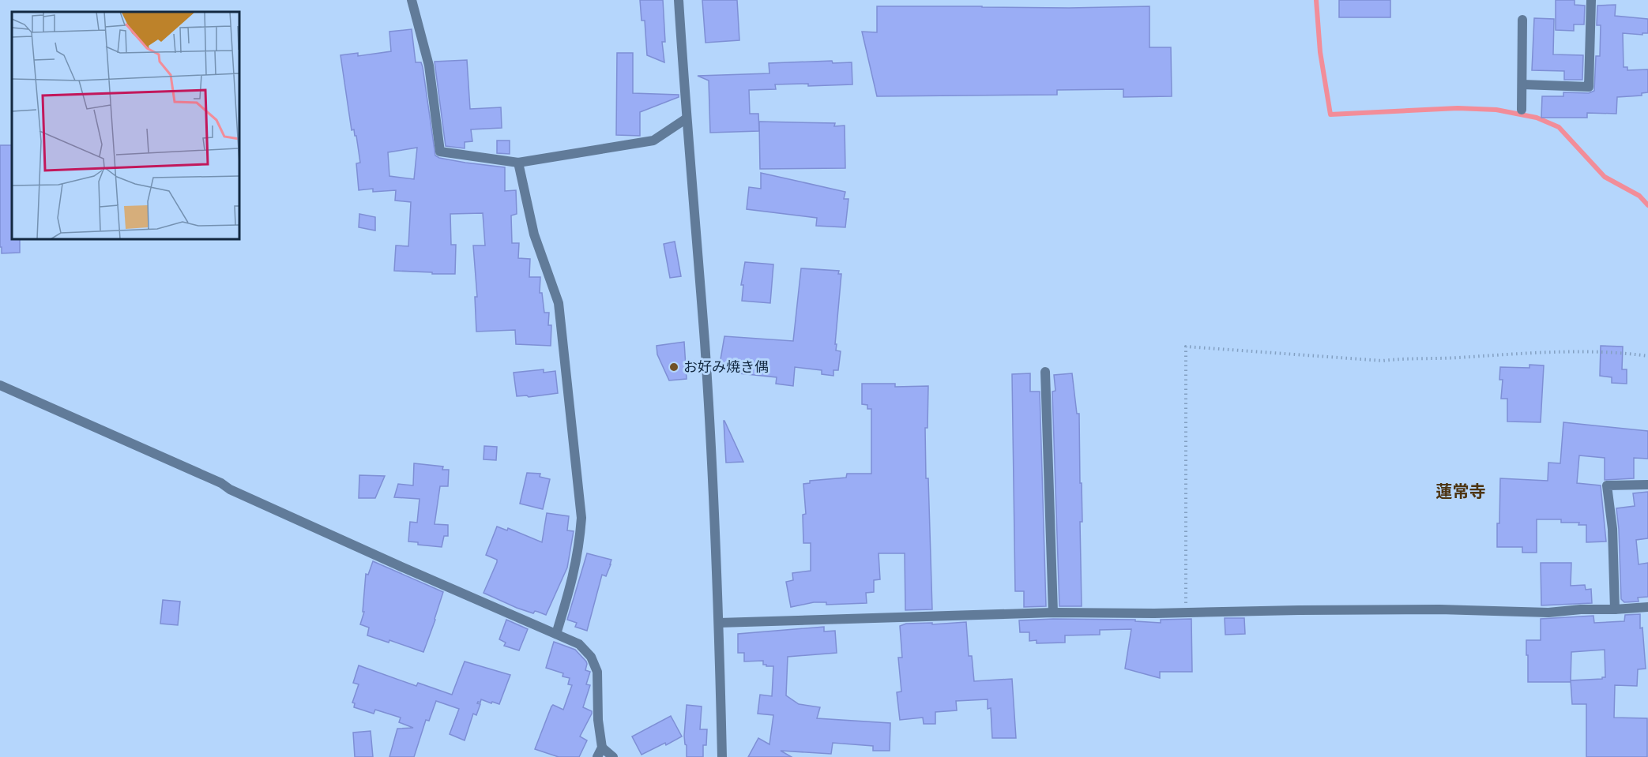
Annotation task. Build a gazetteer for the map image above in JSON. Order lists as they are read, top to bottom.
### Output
{
  "districts": ["蓮常寺"],
  "places": ["お好み焼き偶"]
}
